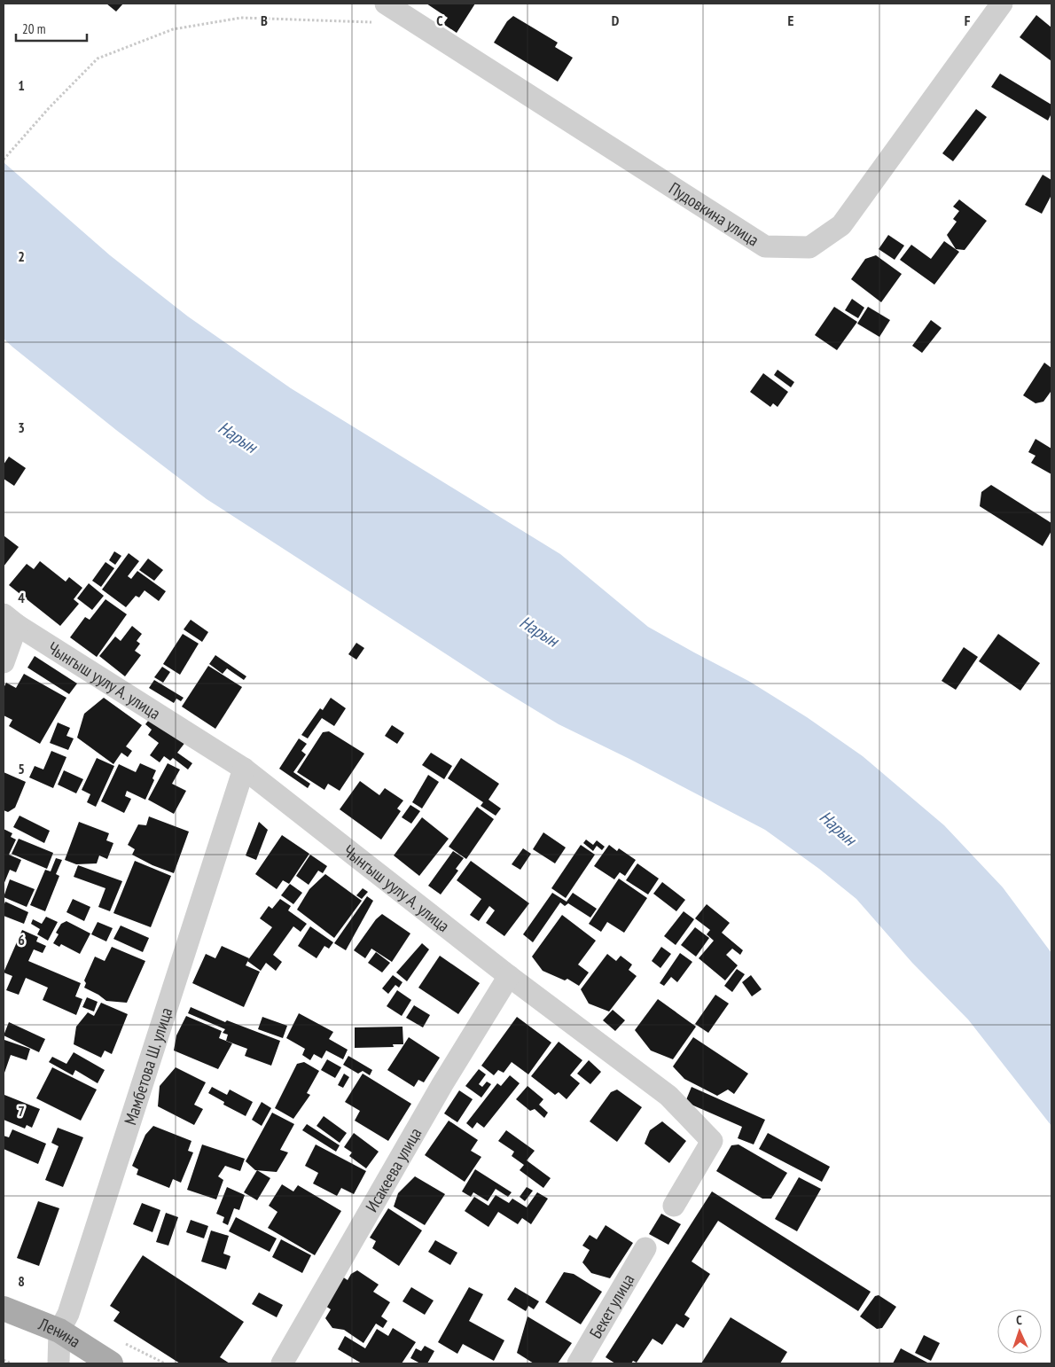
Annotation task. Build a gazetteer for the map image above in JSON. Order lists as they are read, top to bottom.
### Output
{
  "streets": {
    "main road": ["Ленина"],
    "street": [
      "Пудовкина улица",
      "Чынгыш уулу А. улица",
      "Мамбетова Ш. улица",
      "Исакеева улица",
      "Бекет улица"
    ]
  },
  "crossings": [
    ["Чынгыш уулу А. улица", "Мамбетова Ш. улица"],
    ["Чынгыш уулу А. улица", "Исакеева улица"],
    ["Мамбетова Ш. улица", "Ленина"]
  ],
  "water": ["Нарын"],
  "scale_bar": "20 m",
  "north": "top",
  "grid": {
    "columns": [
      "B",
      "C",
      "D",
      "E",
      "F"
    ],
    "rows": [
      "1",
      "2",
      "3",
      "4",
      "5",
      "6",
      "7",
      "8"
    ]
  }
}
